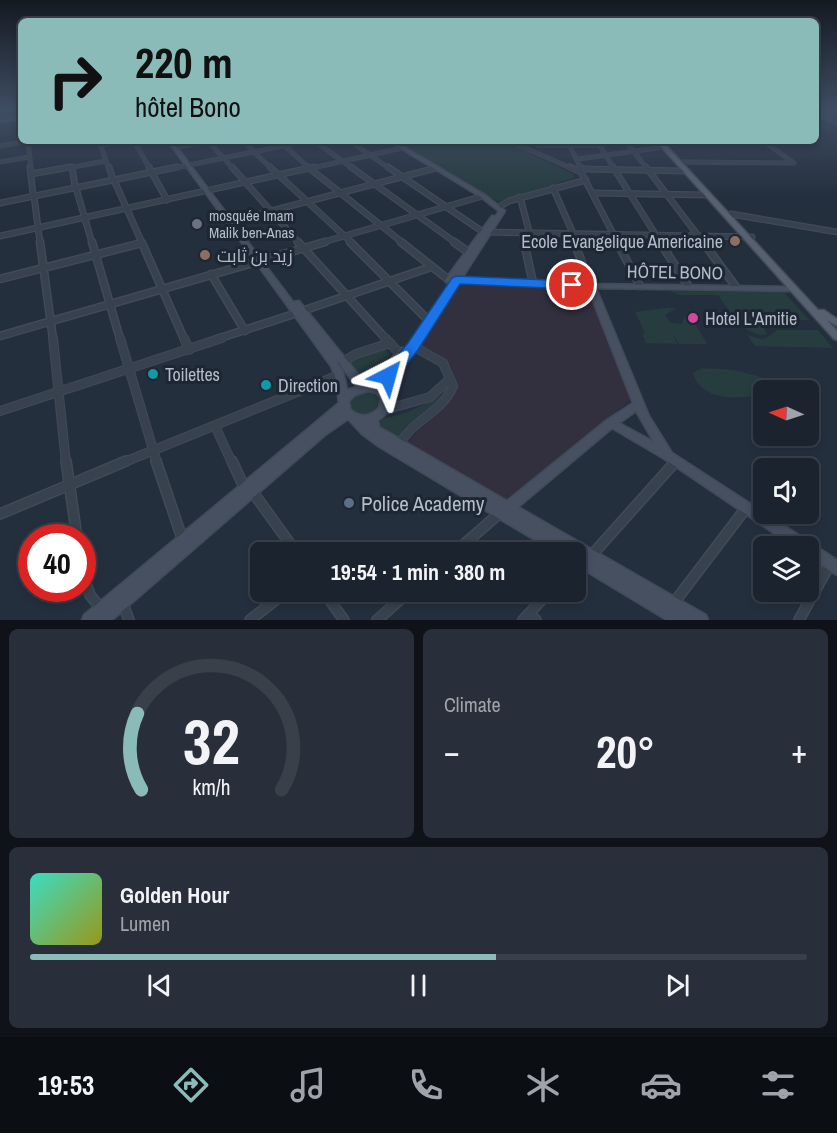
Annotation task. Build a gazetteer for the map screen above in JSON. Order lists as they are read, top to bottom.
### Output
{
  "streets": {
    "street": ["HÔTEL BONO"]
  },
  "places": [
    "mosquée Imam Malik ben-Anas",
    "Ecole Evangelique Americaine",
    "زيد بن ثابت",
    "Hotel L'Amitie",
    "Toilettes",
    "Direction",
    "Police Academy"
  ],
  "north": "left",
  "page": {
    "turn": ["220 m", "hôtel Bono"],
    "limit": "40",
    "trip": "19:54 · 1 min · 380 m",
    "tile": "Climate",
    "heat": ["−", "20°", "+"],
    "song": ["Golden Hour", "Lumen"],
    "tabs": "19:53",
    "gauge": ["32", "km/h"]
  }
}
